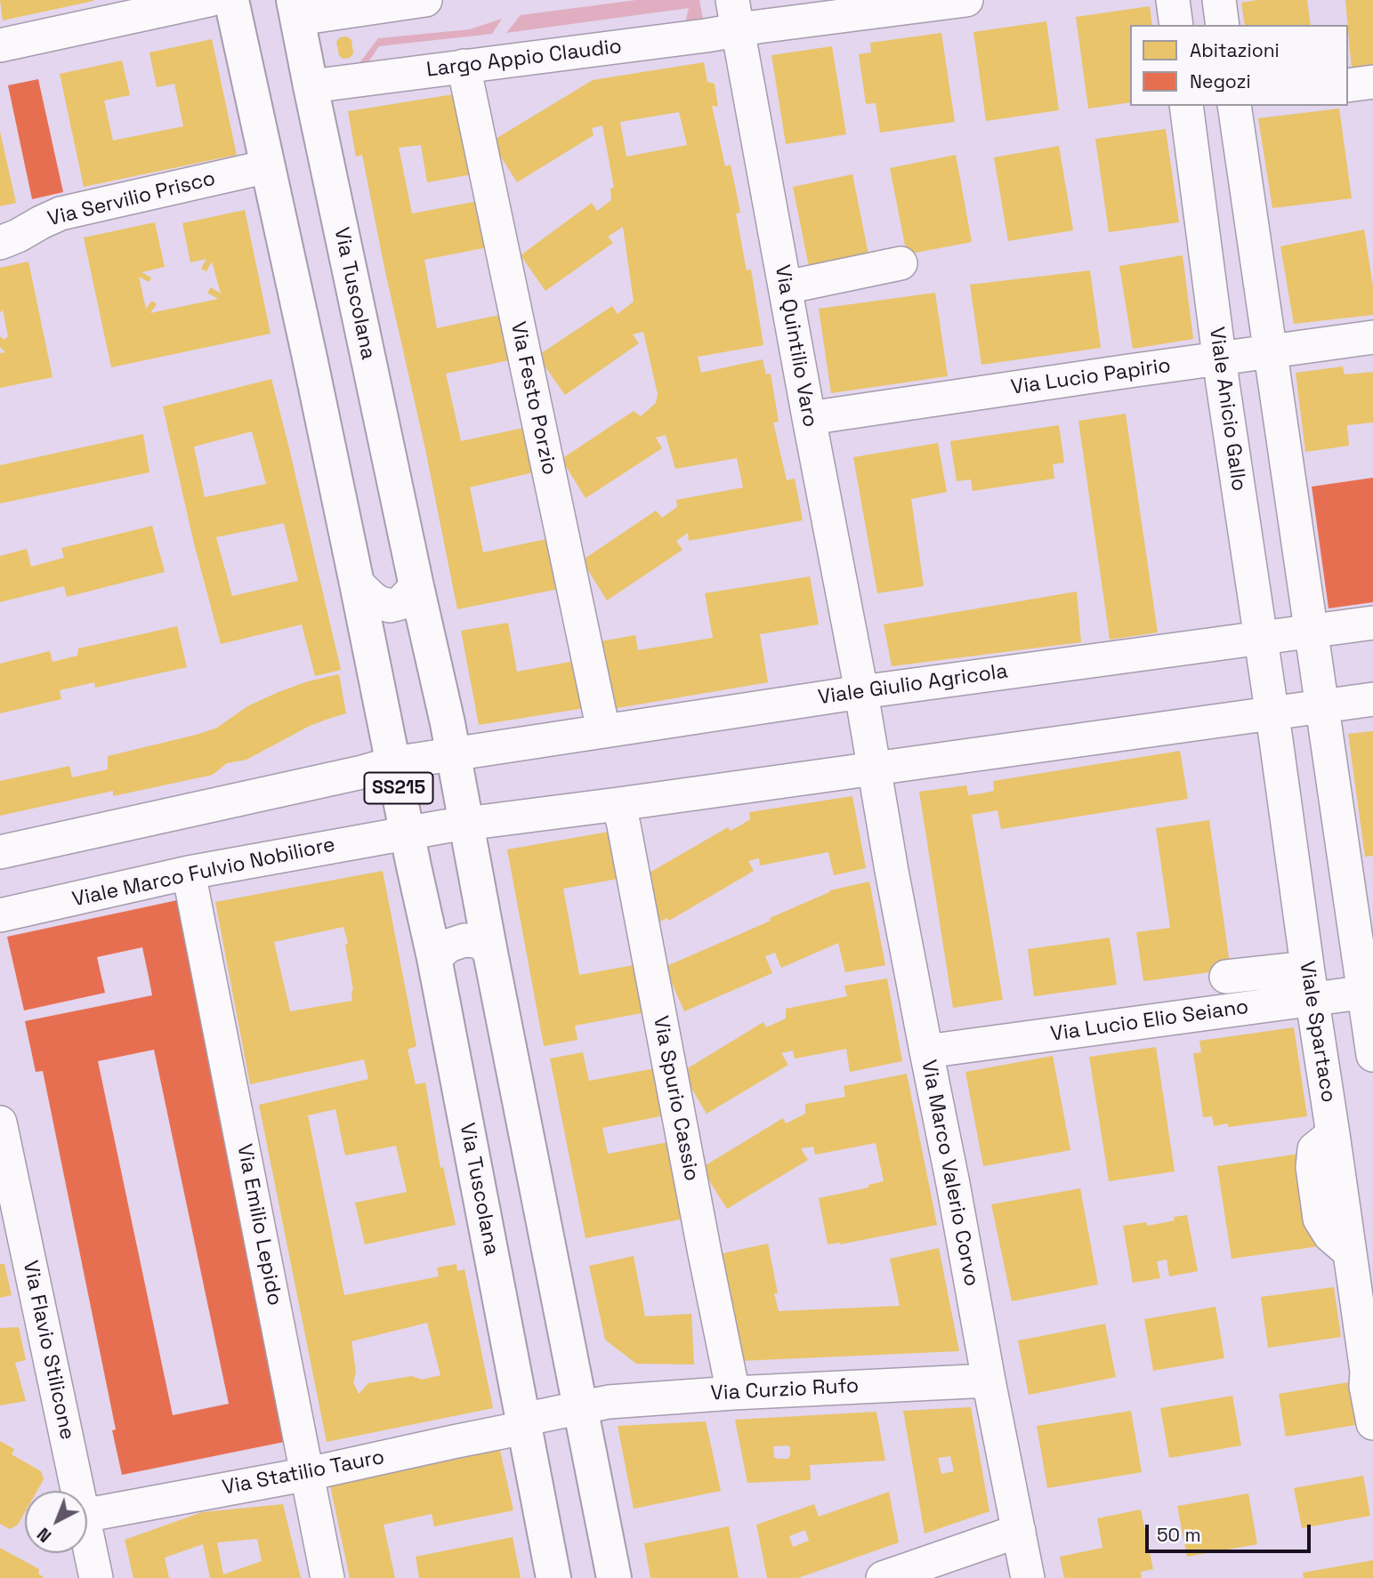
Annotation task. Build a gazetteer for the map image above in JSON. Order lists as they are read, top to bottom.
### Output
{
  "streets": {
    "main road": ["Via Tuscolana", "SS215"],
    "street": [
      "Largo Appio Claudio",
      "Via Servilio Prisco",
      "Via Quintilio Varo",
      "Via Lucio Papirio",
      "Via Festo Porzio",
      "Viale Anicio Gallo",
      "Viale Giulio Agricola",
      "Viale Marco Fulvio Nobiliore",
      "Via Lucio Elio Seiano",
      "Viale Spartaco",
      "Via Spurio Cassio",
      "Via Marco Valerio Corvo",
      "Via Emilio Lepido",
      "Via Flavio Stilicone",
      "Via Curzio Rufo",
      "Via Statilio Tauro"
    ]
  },
  "crossings": [
    ["Largo Appio Claudio", "Via Tuscolana"],
    ["Largo Appio Claudio", "Via Quintilio Varo"],
    ["Largo Appio Claudio", "Via Festo Porzio"],
    ["Via Servilio Prisco", "Via Tuscolana"],
    ["Via Tuscolana", "Viale Giulio Agricola"],
    ["Via Tuscolana", "Viale Marco Fulvio Nobiliore"],
    ["Via Tuscolana", "Via Curzio Rufo"],
    ["Via Tuscolana", "Via Statilio Tauro"],
    ["Via Quintilio Varo", "Via Lucio Papirio"],
    ["Via Quintilio Varo", "Viale Giulio Agricola"],
    ["Via Quintilio Varo", "Via Marco Valerio Corvo"],
    ["Via Lucio Papirio", "Viale Anicio Gallo"],
    ["Via Festo Porzio", "Viale Giulio Agricola"],
    ["Viale Anicio Gallo", "Viale Giulio Agricola"],
    ["Viale Anicio Gallo", "Viale Spartaco"],
    ["Viale Marco Fulvio Nobiliore", "Via Emilio Lepido"],
    ["Via Lucio Elio Seiano", "Viale Spartaco"],
    ["Via Lucio Elio Seiano", "Via Marco Valerio Corvo"],
    ["Via Spurio Cassio", "Via Curzio Rufo"],
    ["Via Marco Valerio Corvo", "Via Curzio Rufo"],
    ["Via Emilio Lepido", "Via Statilio Tauro"]
  ],
  "legend": ["Abitazioni", "Negozi"],
  "scale_bar": "50 m",
  "north": "bottom left"
}
